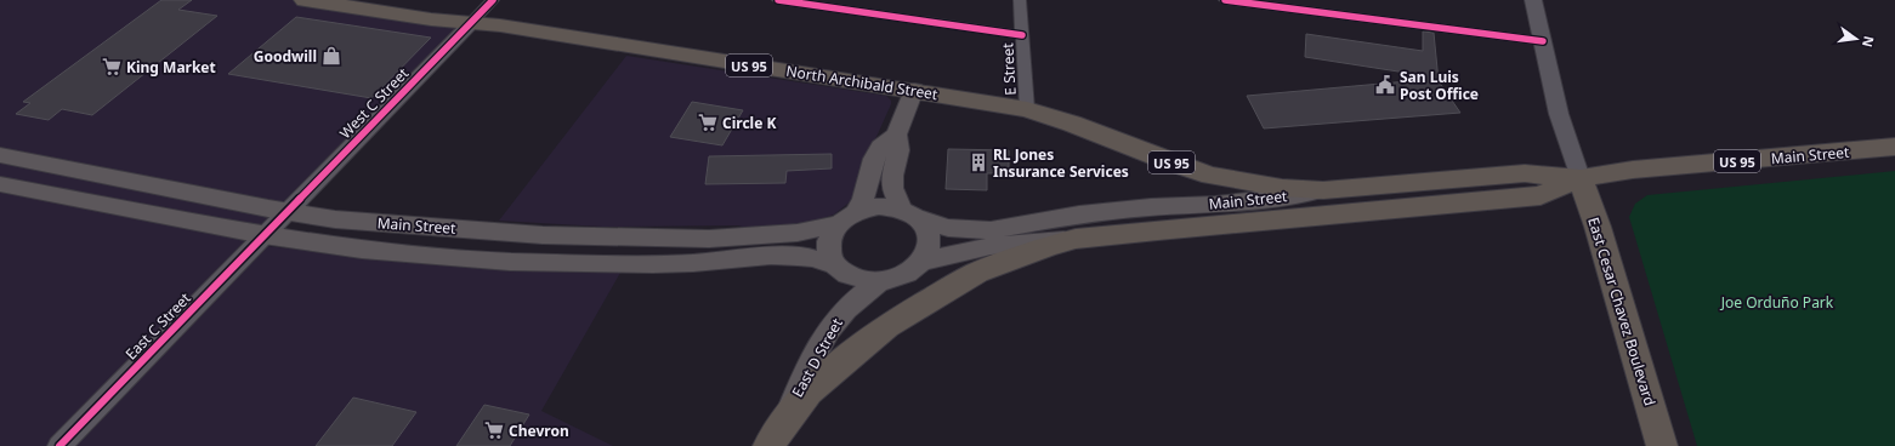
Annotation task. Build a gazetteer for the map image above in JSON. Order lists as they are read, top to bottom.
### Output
{
  "streets": {
    "highway": [
      "US 95",
      "North Archibald Street",
      "Main Street",
      "East Cesar Chavez Boulevard",
      "East D Street"
    ],
    "street": ["E Street", "West C Street", "East C Street"]
  },
  "crossings": [
    ["US 95", "Main Street"],
    ["US 95", "East D Street"],
    ["E Street", "North Archibald Street"],
    ["North Archibald Street", "West C Street"],
    ["North Archibald Street", "Main Street"],
    ["West C Street", "Main Street"],
    ["West C Street", "East C Street"],
    ["Main Street", "East Cesar Chavez Boulevard"],
    ["Main Street", "East C Street"],
    ["Main Street", "East D Street"]
  ],
  "parks": ["Joe Orduño Park"],
  "places": {
    "shop": ["Goodwill"],
    "supermarket": ["King Market", "Circle K", "Chevron"],
    "public building": ["San Luis Post Office"],
    "building": ["RL Jones Insurance Services"]
  },
  "north": "right"
}
